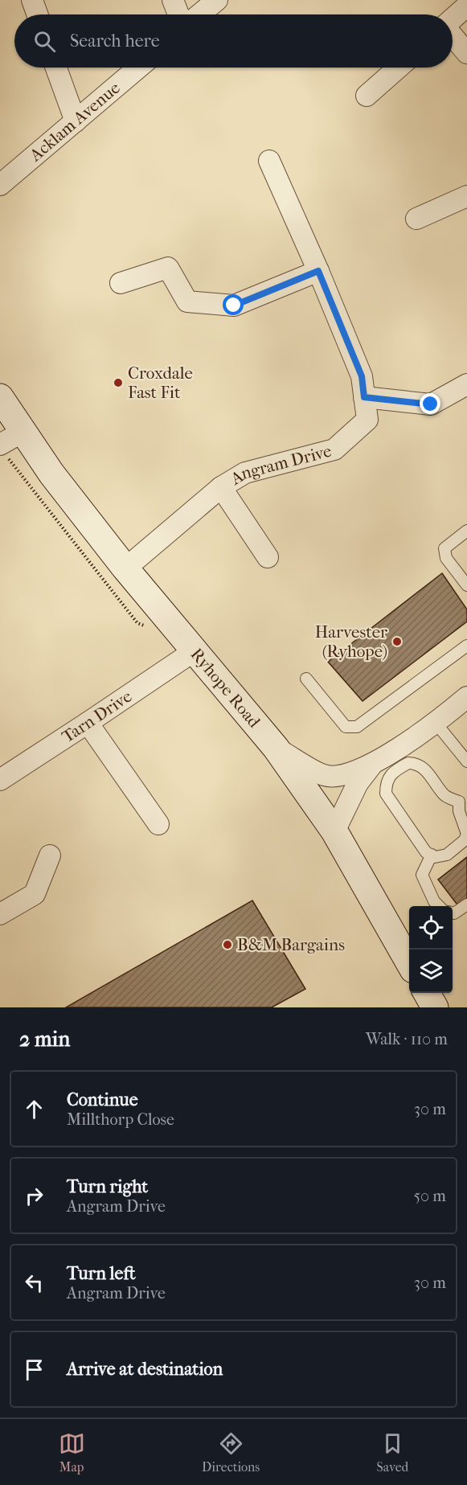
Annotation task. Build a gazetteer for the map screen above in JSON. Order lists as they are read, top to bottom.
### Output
{
  "streets": {
    "main road": ["Ryhope Road"],
    "street": ["Acklam Avenue", "Angram Drive", "Tarn Drive"]
  },
  "crossings": [
    ["Angram Drive", "Ryhope Road"],
    ["Ryhope Road", "Tarn Drive"]
  ],
  "places": ["Croxdale Fast Fit", "Harvester (Ryhope)", "B&M Bargains"],
  "page": {
    "search": "Search here",
    "heading": ["2 min", "Walk · 110 m"],
    "list": [
      ["Continue", "Millthorp Close", "30 m"],
      ["Turn right", "Angram Drive", "50 m"],
      ["Turn left", "Angram Drive", "30 m"],
      "Arrive at destination"
    ],
    "nav": ["Map", "Directions", "Saved"]
  }
}
